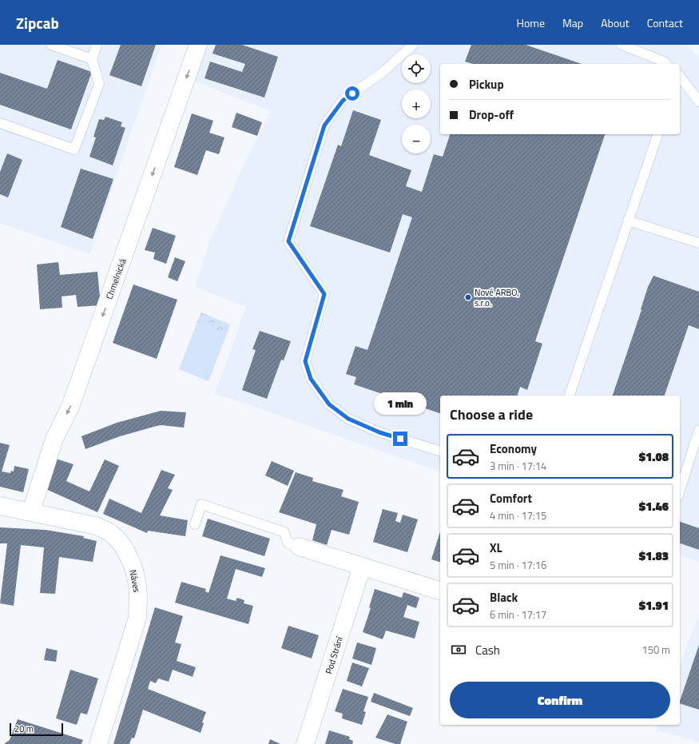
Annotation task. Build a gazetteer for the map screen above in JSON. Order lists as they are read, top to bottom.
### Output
{
  "streets": {
    "street": ["Chmelnická", "Náves", "Pod Strání"]
  },
  "crossings": [
    ["Chmelnická", "Náves"]
  ],
  "one_way": ["Chmelnická"],
  "places": ["Nové ARBO, s.r.o."],
  "scale_bar": "20 m",
  "page": {
    "header": "Zipcab",
    "nav": [
      "Home",
      "Map",
      "About",
      "Contact"
    ],
    "map_buttons": ["+", "−"],
    "banner": ["Pickup", "Drop-off"],
    "bubble": "1 min",
    "heading": "Choose a ride",
    "list": [
      {
        "name": "Economy",
        "note": "3 min · 17:14",
        "value": "$1.08"
      },
      {
        "name": "Comfort",
        "note": "4 min · 17:15",
        "value": "$1.46"
      },
      {
        "name": "XL",
        "note": "5 min · 17:16",
        "value": "$1.83"
      },
      {
        "name": "Black",
        "note": "6 min · 17:17",
        "value": "$1.91"
      }
    ],
    "pay": ["Cash", "150 m"],
    "buttons": "Confirm",
    "scale": "20 m"
  }
}
